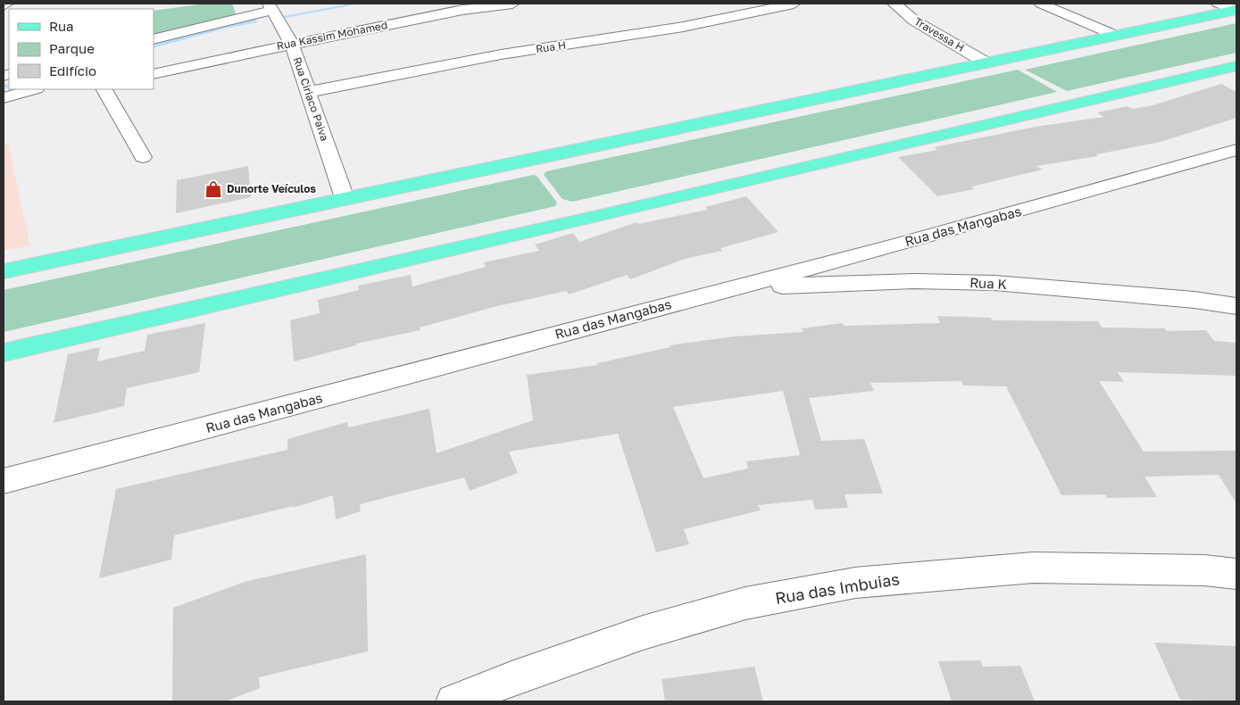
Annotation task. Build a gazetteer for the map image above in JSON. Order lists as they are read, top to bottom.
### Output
{
  "streets": {
    "street": [
      "Travessa H",
      "Rua Kassim Mohamed",
      "Rua H",
      "Rua Ciriaco Paiva",
      "Rua das Mangabas",
      "Rua K",
      "Rua das Imbuias"
    ]
  },
  "crossings": [
    ["Rua Kassim Mohamed", "Rua Ciriaco Paiva"],
    ["Rua H", "Rua Ciriaco Paiva"],
    ["Rua das Mangabas", "Rua K"]
  ],
  "places": {
    "shop": ["Dunorte Veículos"]
  },
  "legend": ["Rua", "Parque", "Edifício"]
}
